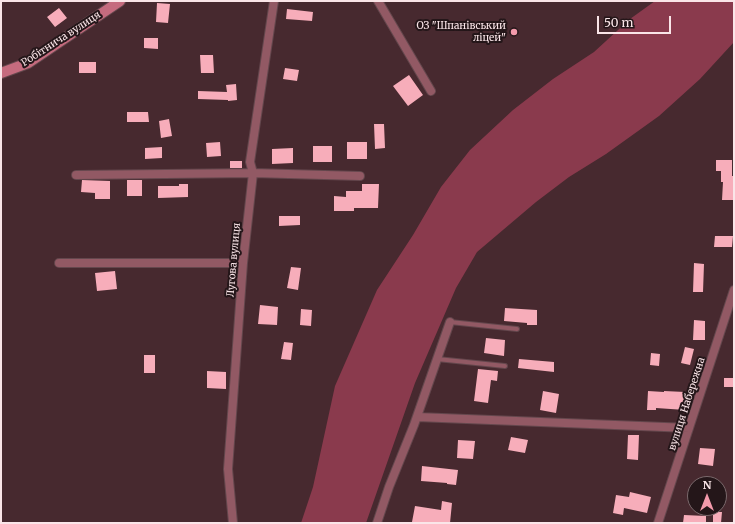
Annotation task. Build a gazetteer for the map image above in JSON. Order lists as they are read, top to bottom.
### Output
{
  "streets": {
    "street": ["Робітнича вулиця", "Лугова вулиця", "вулиця Набережна"]
  },
  "places": ["ОЗ \"Шпанівський ліцей\""],
  "scale_bar": "50 m",
  "north": "top"
}
